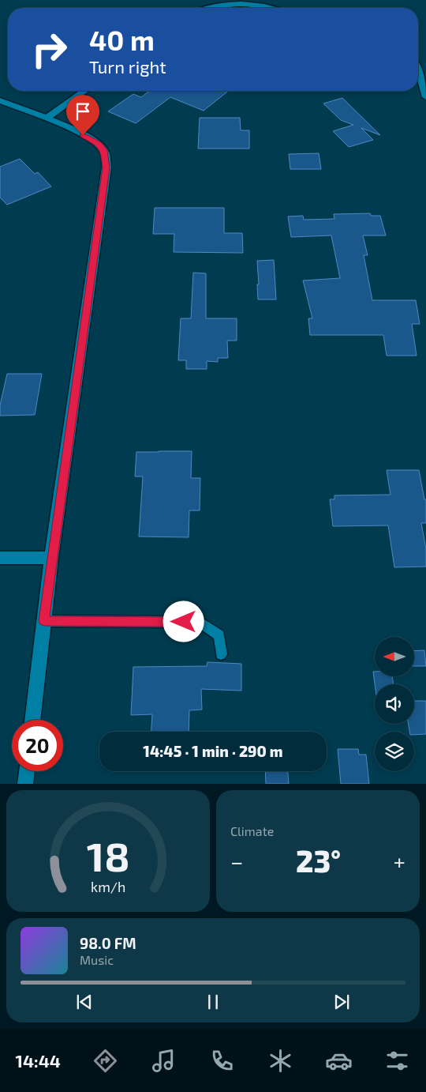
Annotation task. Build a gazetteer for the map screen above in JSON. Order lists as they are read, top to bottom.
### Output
{
  "north": "left",
  "page": {
    "turn": ["40 m", "Turn right"],
    "limit": "20",
    "trip": "14:45 · 1 min · 290 m",
    "tile": "Climate",
    "heat": ["−", "23°", "+"],
    "song": ["98.0 FM", "Music"],
    "tabs": "14:44",
    "gauge": ["18", "km/h"]
  }
}
